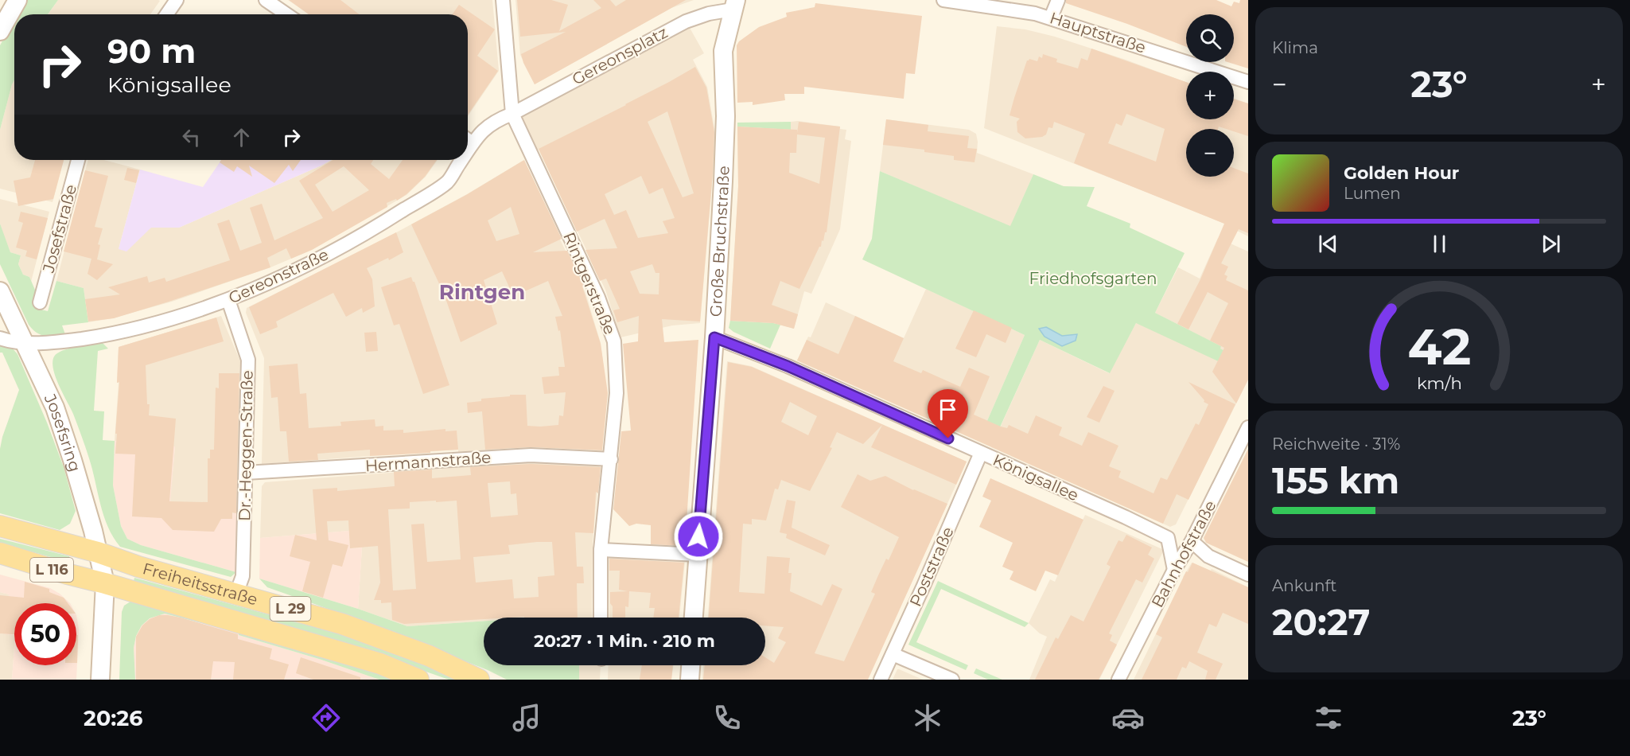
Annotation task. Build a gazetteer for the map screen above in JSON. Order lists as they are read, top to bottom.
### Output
{
  "streets": {
    "main road": [
      "Große Bruchstraße",
      "Josefsring",
      "L 116",
      "Freiheitsstraße",
      "L 29"
    ],
    "street": [
      "Hauptstraße",
      "Gereonsplatz",
      "Josefstraße",
      "Gereonstraße",
      "Rintgerstraße",
      "Dr.-Heggen-Straße",
      "Hermannstraße",
      "Königsallee",
      "Bahnhofstraße",
      "Poststraße"
    ]
  },
  "crossings": [
    ["Gereonsplatz", "Große Bruchstraße"],
    ["Gereonsplatz", "Gereonstraße"],
    ["Gereonsplatz", "Rintgerstraße"],
    ["Große Bruchstraße", "Königsallee"],
    ["Gereonstraße", "Rintgerstraße"],
    ["Gereonstraße", "Josefsring"],
    ["Gereonstraße", "Dr.-Heggen-Straße"],
    ["Rintgerstraße", "Hermannstraße"],
    ["Josefsring", "Freiheitsstraße"],
    ["Dr.-Heggen-Straße", "Hermannstraße"],
    ["Dr.-Heggen-Straße", "Freiheitsstraße"],
    ["Königsallee", "Bahnhofstraße"],
    ["Königsallee", "Poststraße"]
  ],
  "districts": ["Rintgen"],
  "parks": ["Friedhofsgarten"],
  "page": {
    "tile": [
      "Klima",
      ["Reichweite · 31%", "155 km"],
      ["Ankunft", "20:27"]
    ],
    "map_buttons": ["+", "−"],
    "turn": ["90 m", "Königsallee"],
    "heat": ["−", "23°", "+"],
    "song": ["Golden Hour", "Lumen"],
    "limit": "50",
    "trip": "20:27 · 1 Min. · 210 m",
    "tabs": ["20:26", "23°"],
    "gauge": ["42", "km/h"]
  }
}
